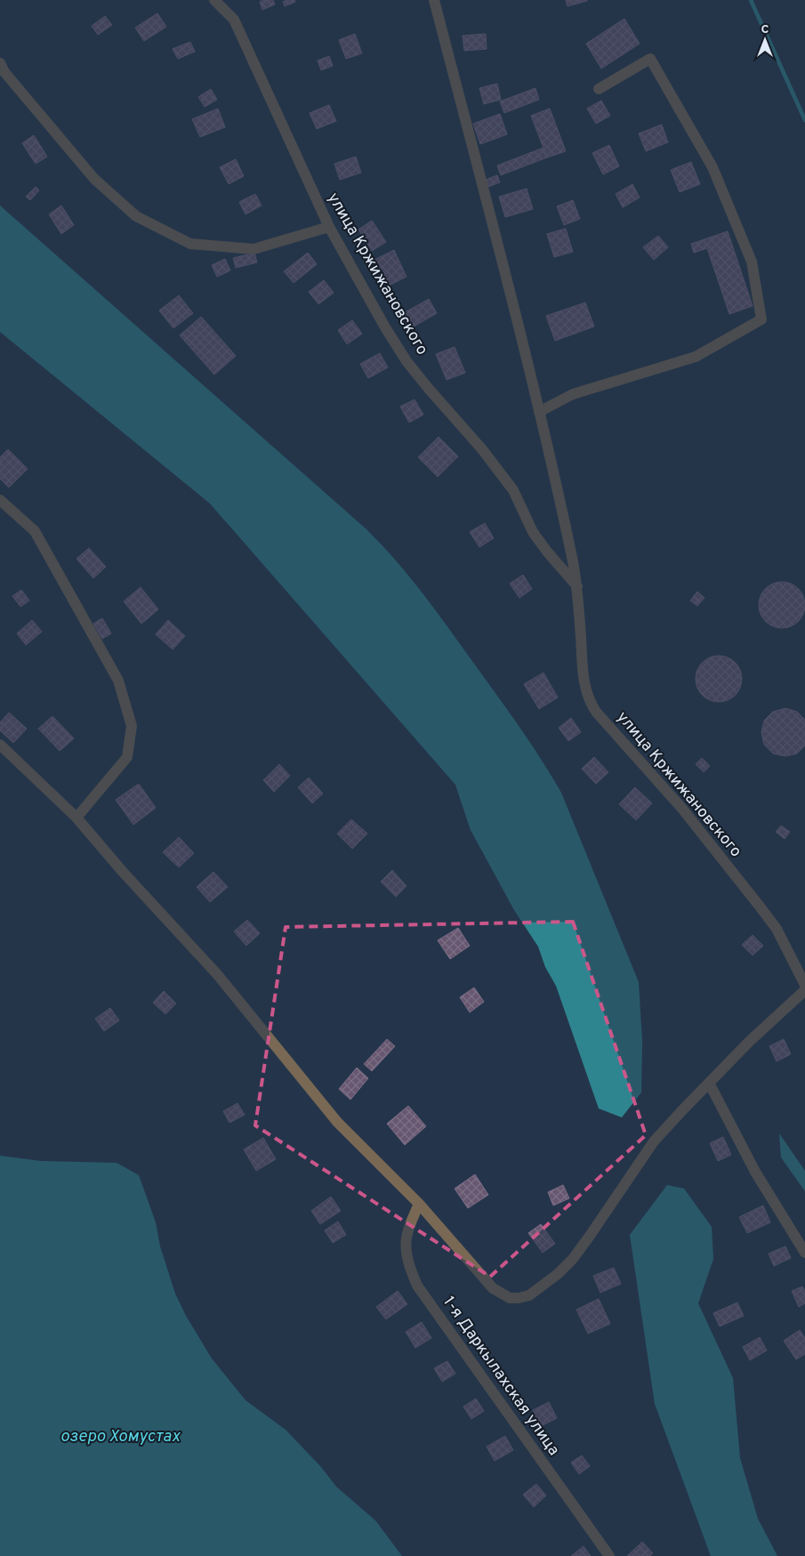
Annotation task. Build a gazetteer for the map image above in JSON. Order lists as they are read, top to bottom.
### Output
{
  "streets": {
    "street": ["улица Кржижановского", "1-я Даркылахская улица"]
  },
  "water": ["озеро Хомустах"],
  "north": "top"
}
